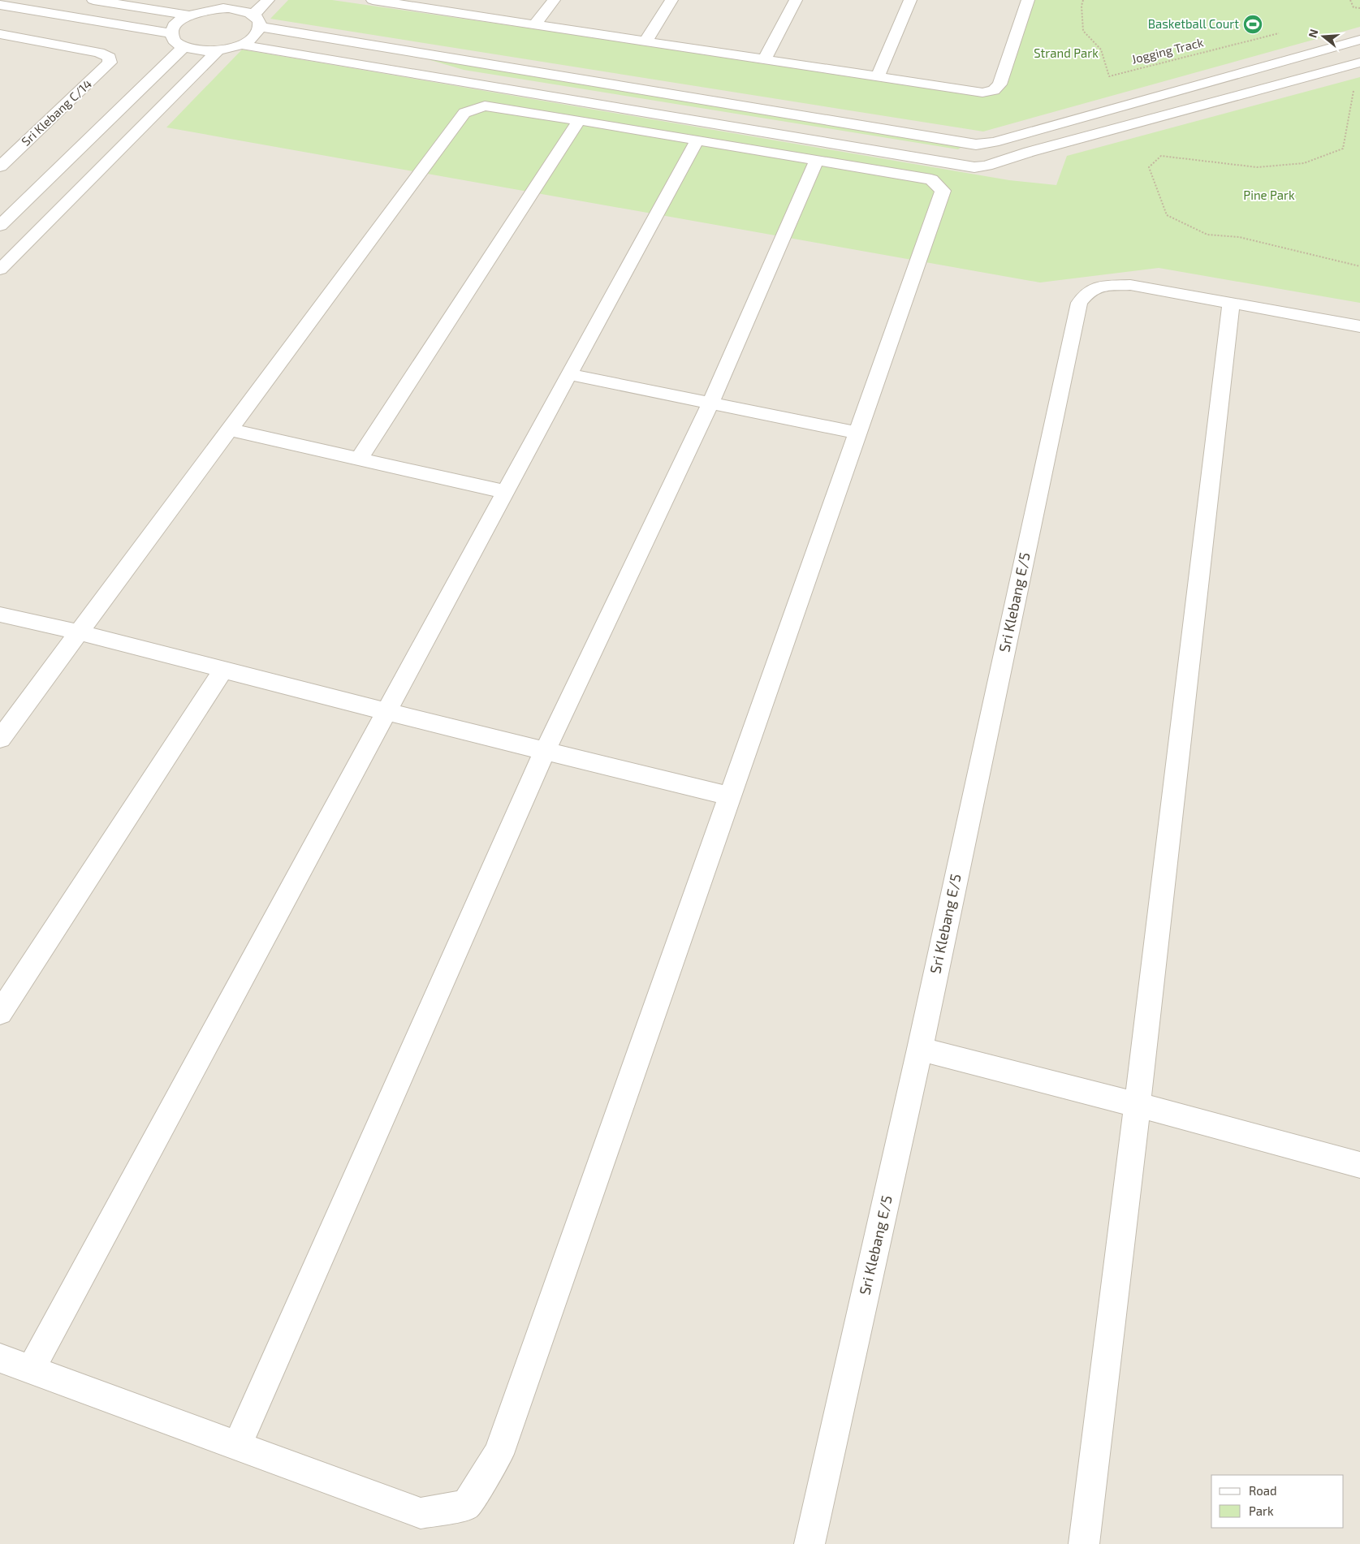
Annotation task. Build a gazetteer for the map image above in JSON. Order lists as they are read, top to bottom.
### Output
{
  "streets": {
    "street": ["Sri Klebang C/14", "Sri Klebang E/5"],
    "path": ["Jogging Track"]
  },
  "parks": ["Strand Park", "Pine Park"],
  "places": {
    "sports": ["Basketball Court"]
  },
  "legend": ["Road", "Park"],
  "north": "left"
}
